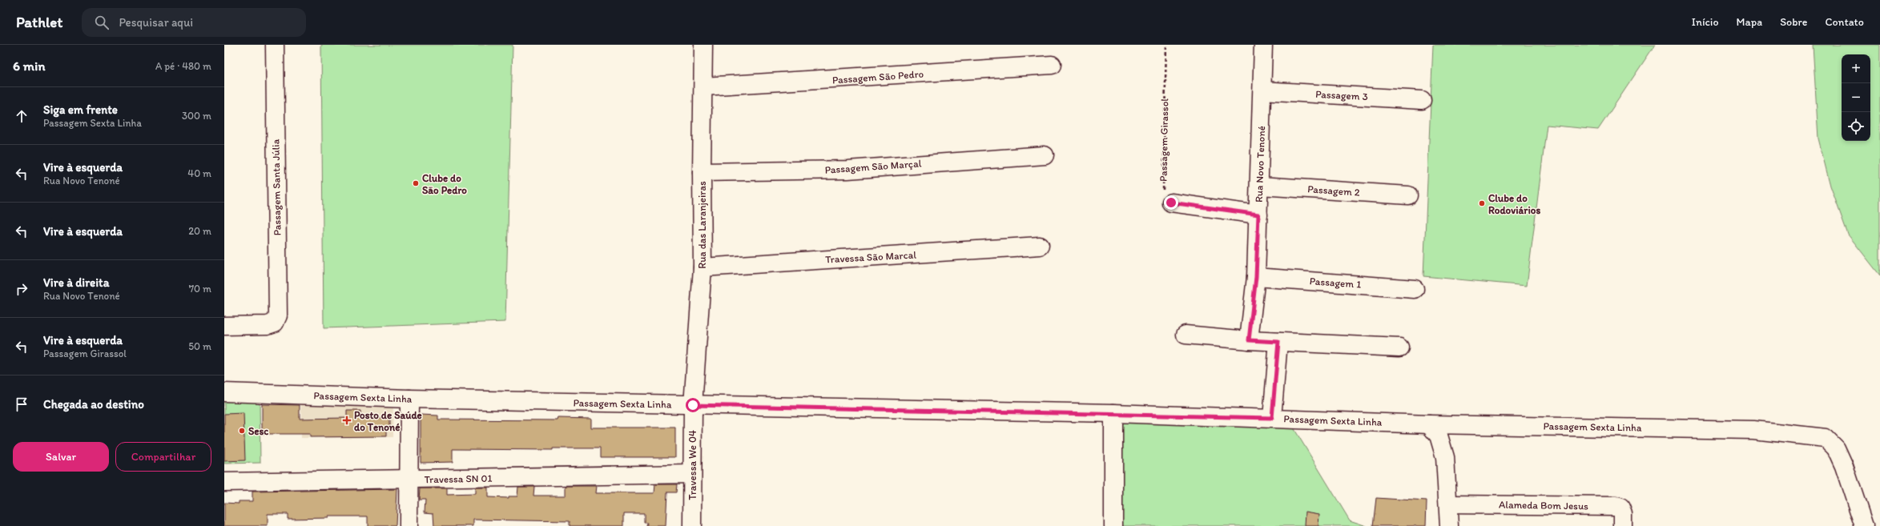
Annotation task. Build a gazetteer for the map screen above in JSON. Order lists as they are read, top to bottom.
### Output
{
  "streets": {
    "street": [
      "Passagem São Pedro",
      "Passagem 3",
      "Rua Novo Tenoné",
      "Passagem São Marçal",
      "Passagem Santa Júlia",
      "Passagem 2",
      "Rua das Laranjeiras",
      "Travessa São Marcal",
      "Passagem 1",
      "Passagem Sexta Linha",
      "Travessa We 04",
      "Travessa SN 01",
      "Alameda Bom Jesus"
    ],
    "path": ["Passagem Girassol"]
  },
  "crossings": [
    ["Passagem São Pedro", "Rua das Laranjeiras"],
    ["Passagem 3", "Rua Novo Tenoné"],
    ["Rua Novo Tenoné", "Passagem 2"],
    ["Rua Novo Tenoné", "Passagem 1"],
    ["Passagem São Marçal", "Rua das Laranjeiras"],
    ["Rua das Laranjeiras", "Travessa São Marcal"],
    ["Rua das Laranjeiras", "Passagem Sexta Linha"],
    ["Rua das Laranjeiras", "Travessa We 04"],
    ["Passagem Sexta Linha", "Travessa We 04"],
    ["Travessa We 04", "Travessa SN 01"]
  ],
  "places": {
    "other": ["Clube do São Pedro", "Clube do Rodoviários", "Sesc"],
    "health": ["Posto de Saúde do Tenoné"]
  },
  "page": {
    "header": "Pathlet",
    "search": "Pesquisar aqui",
    "nav": [
      "Início",
      "Mapa",
      "Sobre",
      "Contato"
    ],
    "heading": ["6 min", "A pé · 480 m"],
    "map_buttons": ["+", "−"],
    "list": [
      ["Siga em frente", "Passagem Sexta Linha", "300 m"],
      ["Vire à esquerda", "Rua Novo Tenoné", "40 m"],
      ["Vire à esquerda", "20 m"],
      ["Vire à direita", "Rua Novo Tenoné", "70 m"],
      ["Vire à esquerda", "Passagem Girassol", "50 m"],
      "Chegada ao destino"
    ],
    "buttons": ["Salvar", "Compartilhar"]
  }
}
